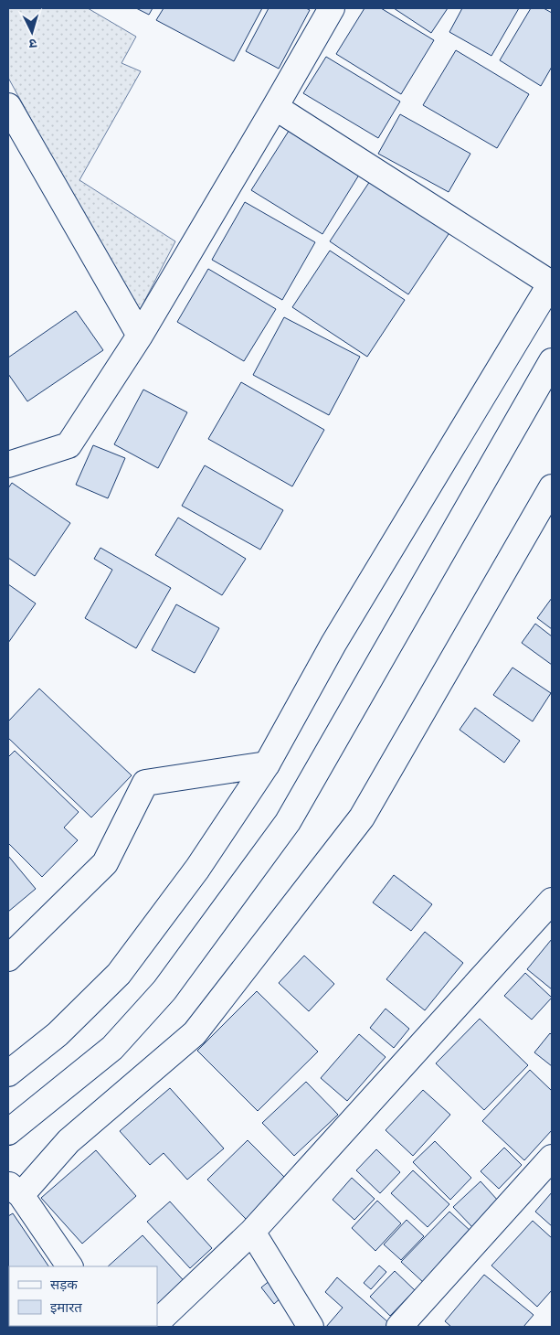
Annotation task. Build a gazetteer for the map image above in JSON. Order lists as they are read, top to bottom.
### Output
{
  "legend": ["सड़क", "इमारत"],
  "north": "bottom"
}
